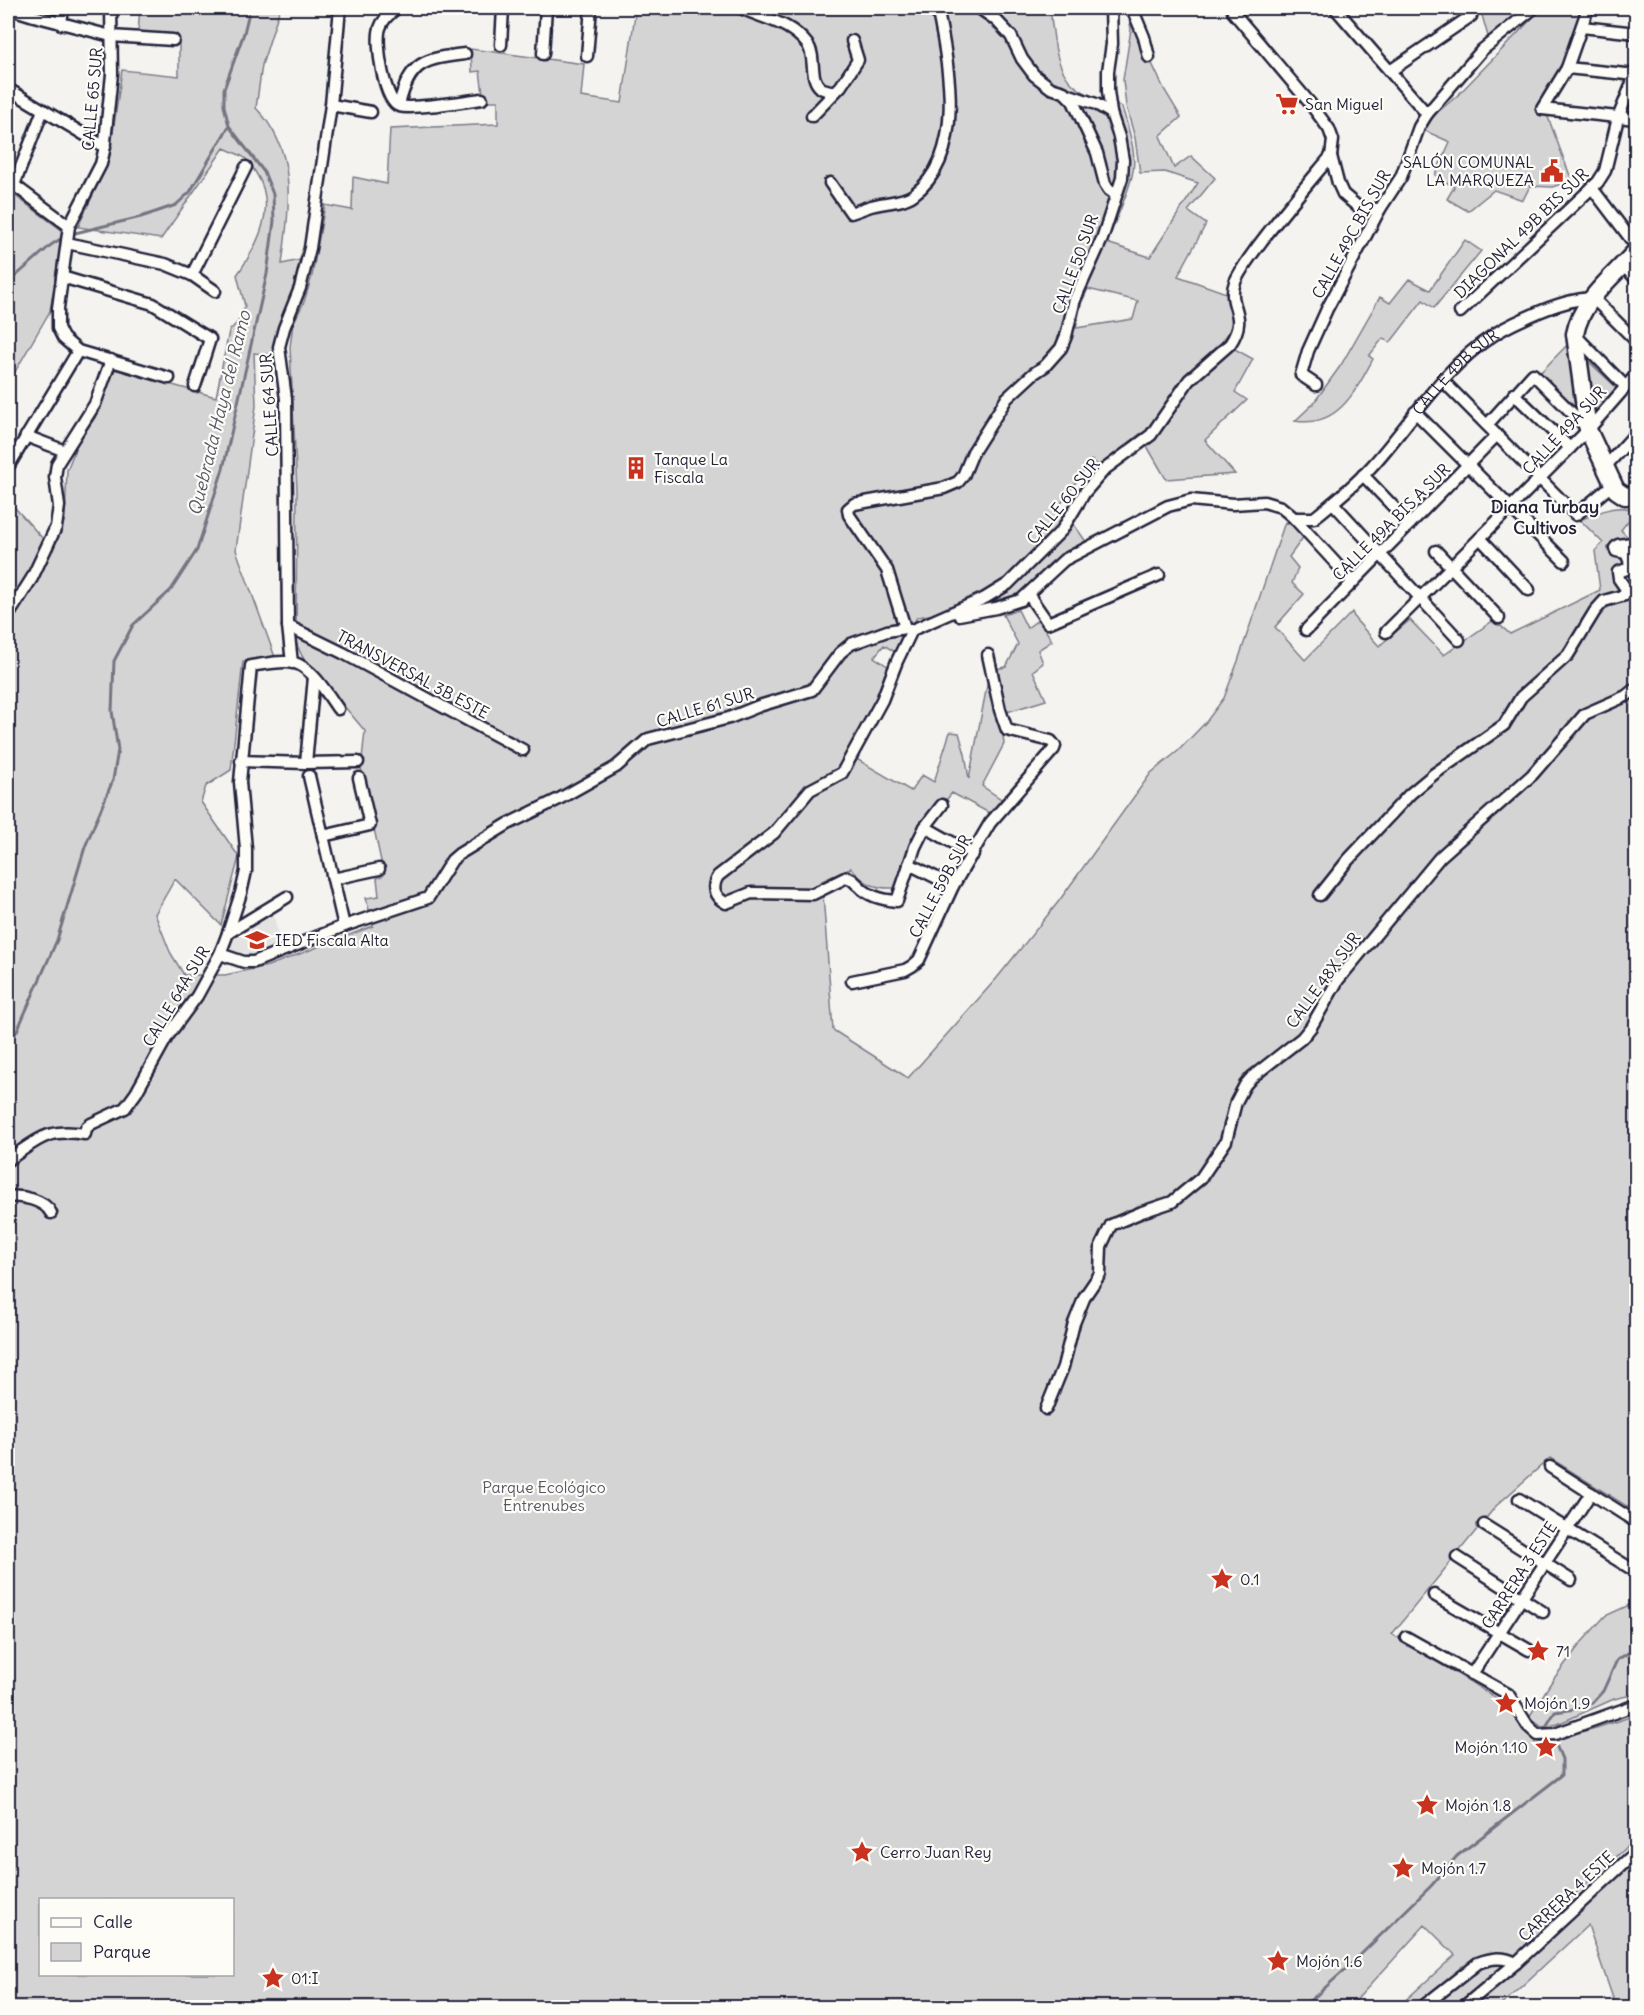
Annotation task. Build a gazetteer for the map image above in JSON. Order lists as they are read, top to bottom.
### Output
{
  "streets": {
    "street": [
      "CALLE 65 SUR",
      "DIAGONAL 49B BIS SUR",
      "CALLE 49C BIS SUR",
      "CALLE 50 SUR",
      "CALLE 49B SUR",
      "CALLE 64 SUR",
      "CALLE 49A SUR",
      "CALLE 60 SUR",
      "CALLE 49A BIS A SUR",
      "TRANSVERSAL 3B ESTE",
      "CALLE 61 SUR",
      "CALLE 59B SUR",
      "CALLE 48X SUR",
      "CALLE 64A SUR",
      "CARRERA 3 ESTE",
      "CARRERA 4 ESTE"
    ]
  },
  "crossings": [
    ["CALLE 50 SUR", "CALLE 60 SUR"],
    ["CALLE 50 SUR", "CALLE 61 SUR"],
    ["CALLE 64 SUR", "TRANSVERSAL 3B ESTE"],
    ["CALLE 64 SUR", "CALLE 64A SUR"],
    ["CALLE 60 SUR", "CALLE 61 SUR"]
  ],
  "districts": ["Diana Turbay Cultivos"],
  "water": ["Quebrada Haya del Ramo"],
  "parks": ["Parque Ecológico Entrenubes"],
  "places": {
    "supermarket": ["San Miguel"],
    "public building": ["SALÓN COMUNAL LA MARQUEZA"],
    "building": ["Tanque La Fiscala"],
    "school or university": ["IED Fiscala Alta"],
    "place": [
      "0.1",
      "71",
      "Mojón 1.9",
      "Mojón 1.10",
      "Mojón 1.8",
      "Cerro Juan Rey",
      "Mojón 1.7",
      "Mojón 1.6",
      "01:I"
    ]
  },
  "legend": ["Calle", "Parque"]
}
